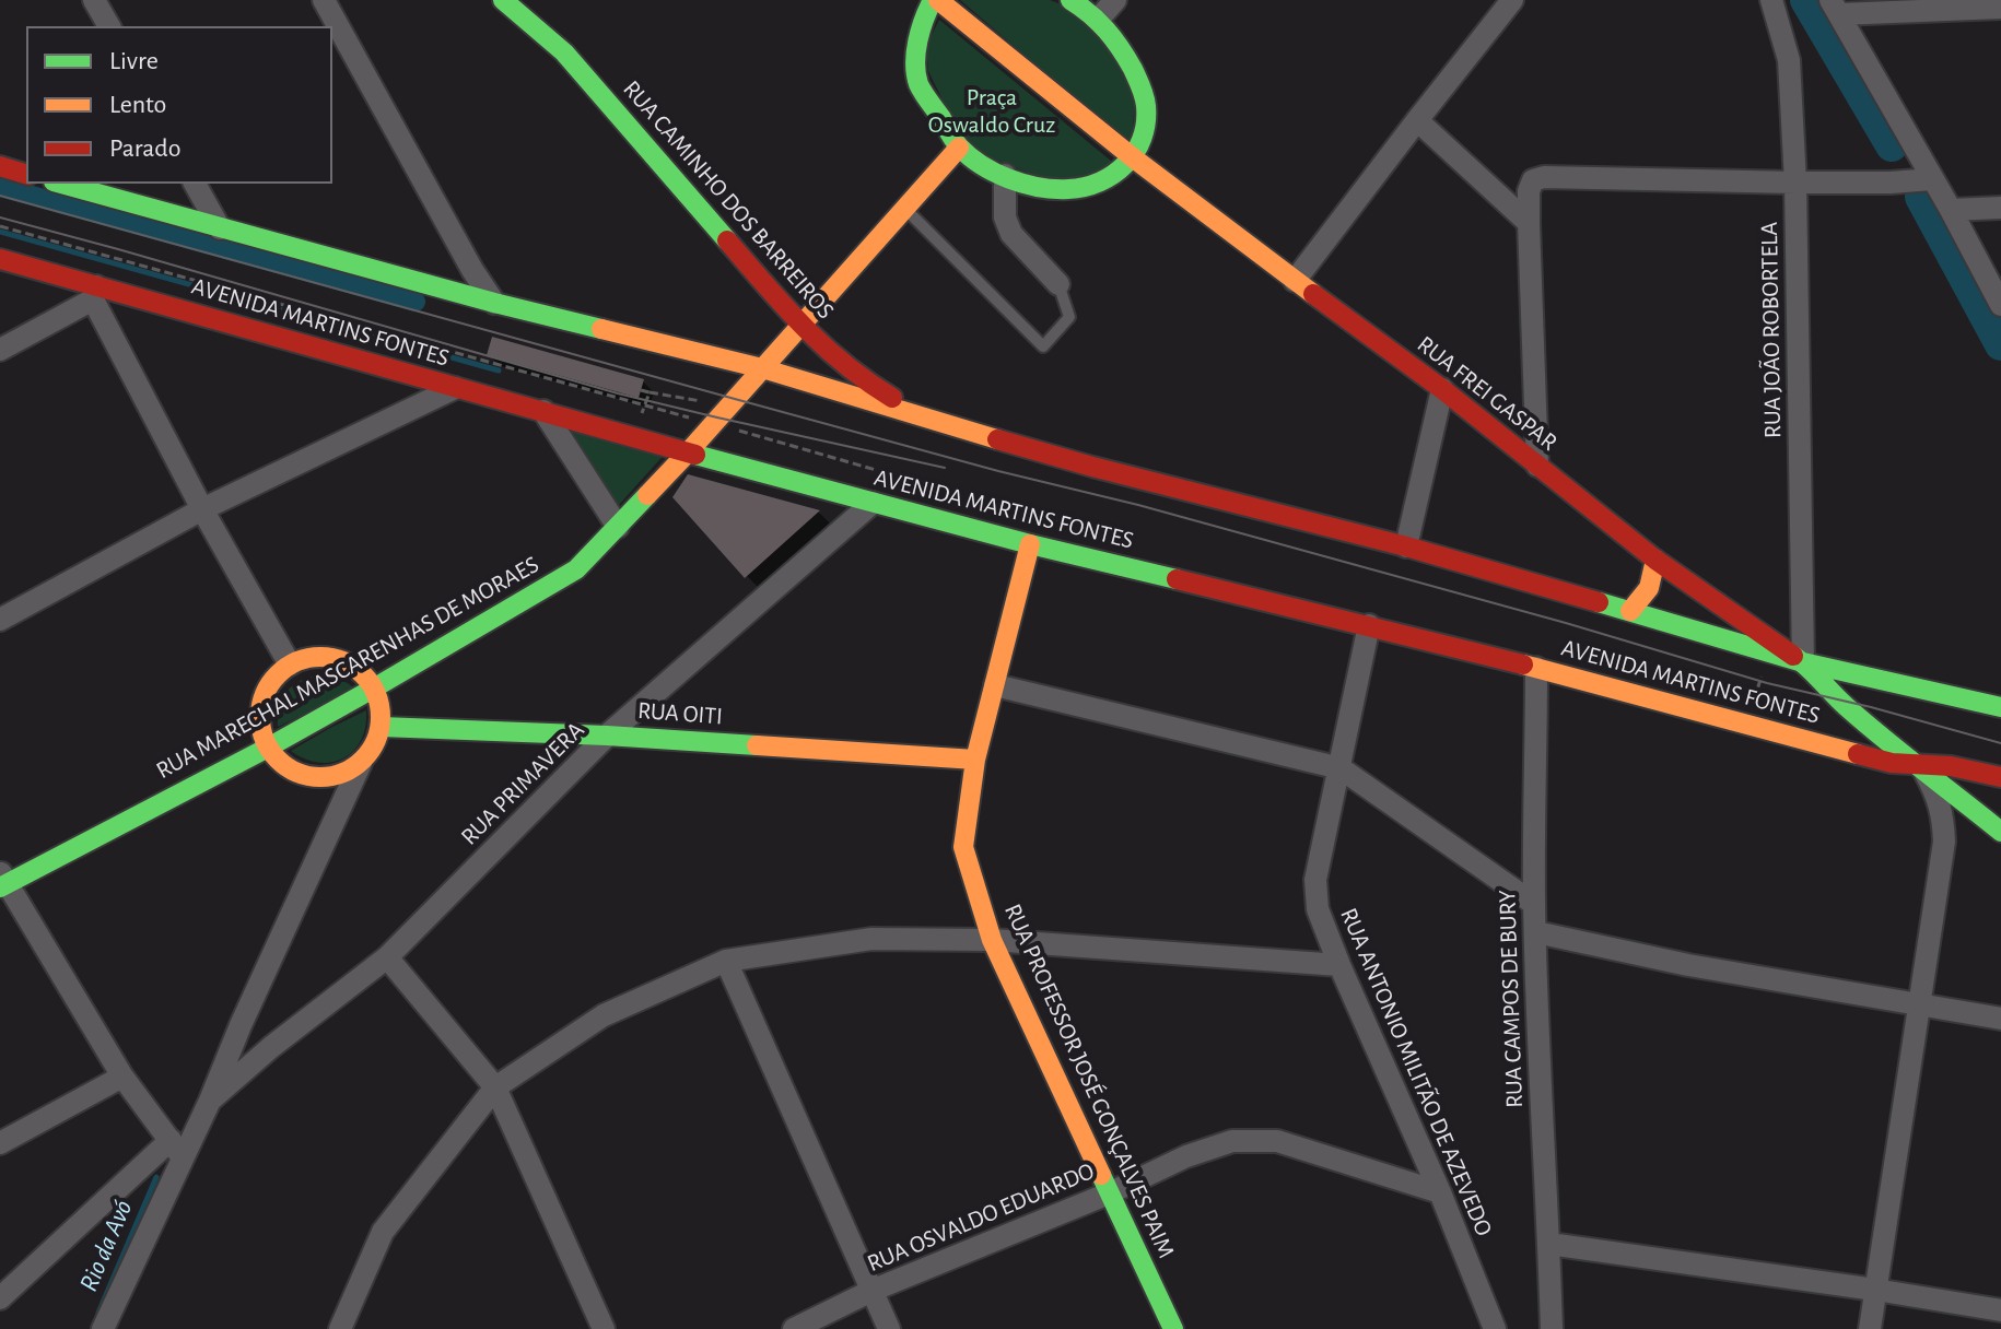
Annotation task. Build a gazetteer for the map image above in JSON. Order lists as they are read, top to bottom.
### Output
{
  "streets": {
    "street": [
      "RUA CAMINHO DOS BARREIROS",
      "AVENIDA MARTINS FONTES",
      "RUA JOÃO ROBORTELA",
      "RUA FREI GASPAR",
      "RUA MARECHAL MASCARENHAS DE MORAES",
      "RUA OITI",
      "RUA PRIMAVERA",
      "RUA CAMPOS DE BURY",
      "RUA ANTONIO MILITÃO DE AZEVEDO",
      "RUA PROFESSOR JOSÉ GONÇALVES PAIM",
      "RUA OSVALDO EDUARDO"
    ]
  },
  "crossings": [
    ["RUA CAMINHO DOS BARREIROS", "AVENIDA MARTINS FONTES"],
    ["RUA CAMINHO DOS BARREIROS", "RUA MARECHAL MASCARENHAS DE MORAES"],
    ["AVENIDA MARTINS FONTES", "RUA JOÃO ROBORTELA"],
    ["AVENIDA MARTINS FONTES", "RUA FREI GASPAR"],
    ["AVENIDA MARTINS FONTES", "RUA MARECHAL MASCARENHAS DE MORAES"],
    ["AVENIDA MARTINS FONTES", "RUA PRIMAVERA"],
    ["AVENIDA MARTINS FONTES", "RUA CAMPOS DE BURY"],
    ["AVENIDA MARTINS FONTES", "RUA ANTONIO MILITÃO DE AZEVEDO"],
    ["AVENIDA MARTINS FONTES", "RUA PROFESSOR JOSÉ GONÇALVES PAIM"],
    ["RUA JOÃO ROBORTELA", "RUA FREI GASPAR"],
    ["RUA OITI", "RUA PRIMAVERA"],
    ["RUA OITI", "RUA PROFESSOR JOSÉ GONÇALVES PAIM"],
    ["RUA ANTONIO MILITÃO DE AZEVEDO", "RUA OSVALDO EDUARDO"],
    ["RUA PROFESSOR JOSÉ GONÇALVES PAIM", "RUA OSVALDO EDUARDO"]
  ],
  "water": ["Rio da Avó"],
  "parks": ["Praça Oswaldo Cruz"],
  "legend": ["Livre", "Lento", "Parado"]
}
